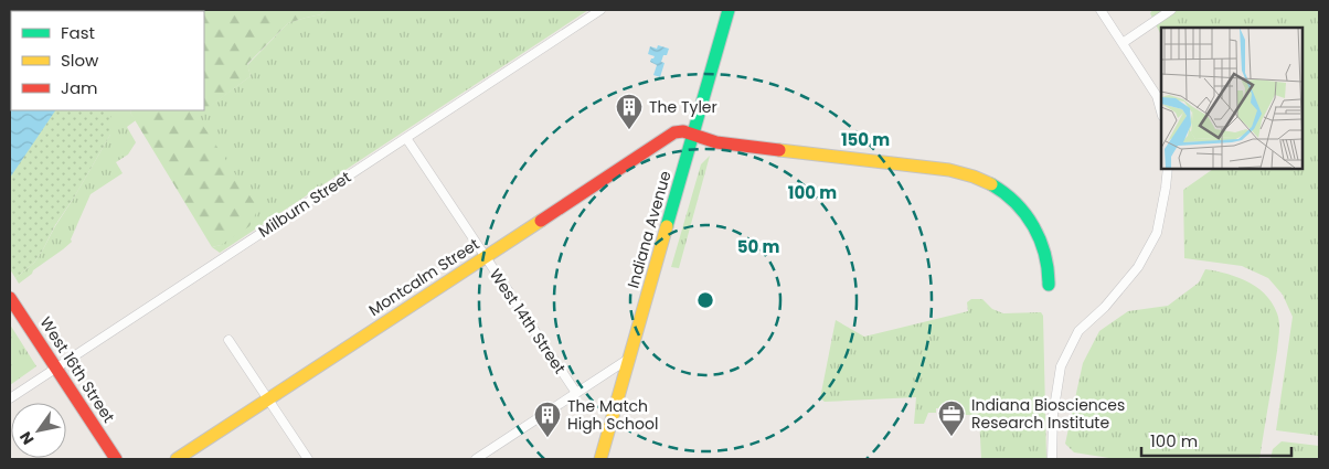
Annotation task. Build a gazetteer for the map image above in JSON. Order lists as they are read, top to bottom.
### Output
{
  "streets": {
    "street": [
      "Milburn Street",
      "Indiana Avenue",
      "Montcalm Street",
      "West 14th Street",
      "West 16th Street"
    ]
  },
  "crossings": [
    ["Milburn Street", "West 14th Street"],
    ["Milburn Street", "West 16th Street"],
    ["Indiana Avenue", "Montcalm Street"],
    ["Montcalm Street", "West 14th Street"]
  ],
  "places": {
    "building": ["The Tyler", "The Match High School"],
    "office": ["Indiana Biosciences Research Institute"]
  },
  "legend": ["Fast", "Slow", "Jam"],
  "scale_bar": "100 m",
  "north": "bottom left",
  "rings": ["150 m", "100 m", "50 m"]
}
